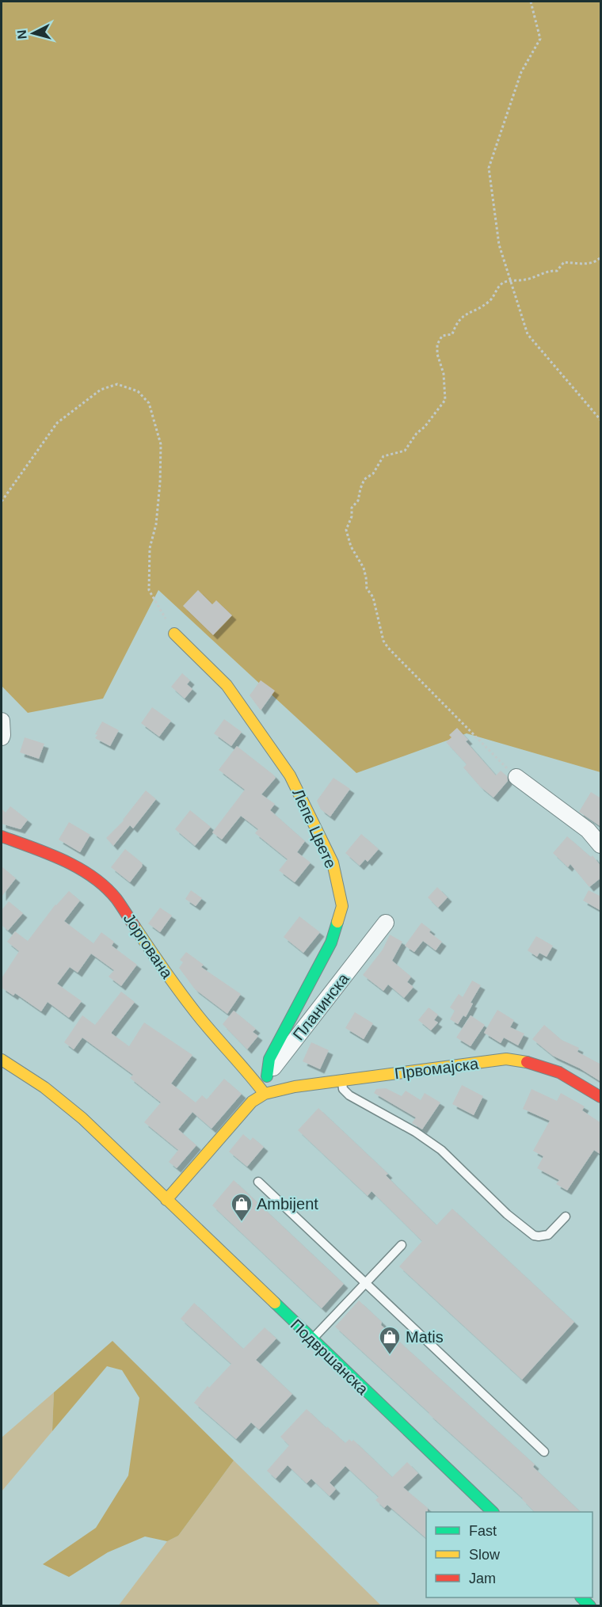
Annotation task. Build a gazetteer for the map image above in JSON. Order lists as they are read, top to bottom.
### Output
{
  "streets": {
    "street": [
      "Лепе Цвете",
      "Јоргована",
      "Планинска",
      "Првомајска",
      "Подвршанска"
    ]
  },
  "crossings": [
    ["Лепе Цвете", "Планинска"],
    ["Јоргована", "Планинска"],
    ["Јоргована", "Првомајска"],
    ["Планинска", "Првомајска"]
  ],
  "places": {
    "shop": ["Ambijent", "Matis"]
  },
  "legend": ["Fast", "Slow", "Jam"],
  "north": "left"
}
